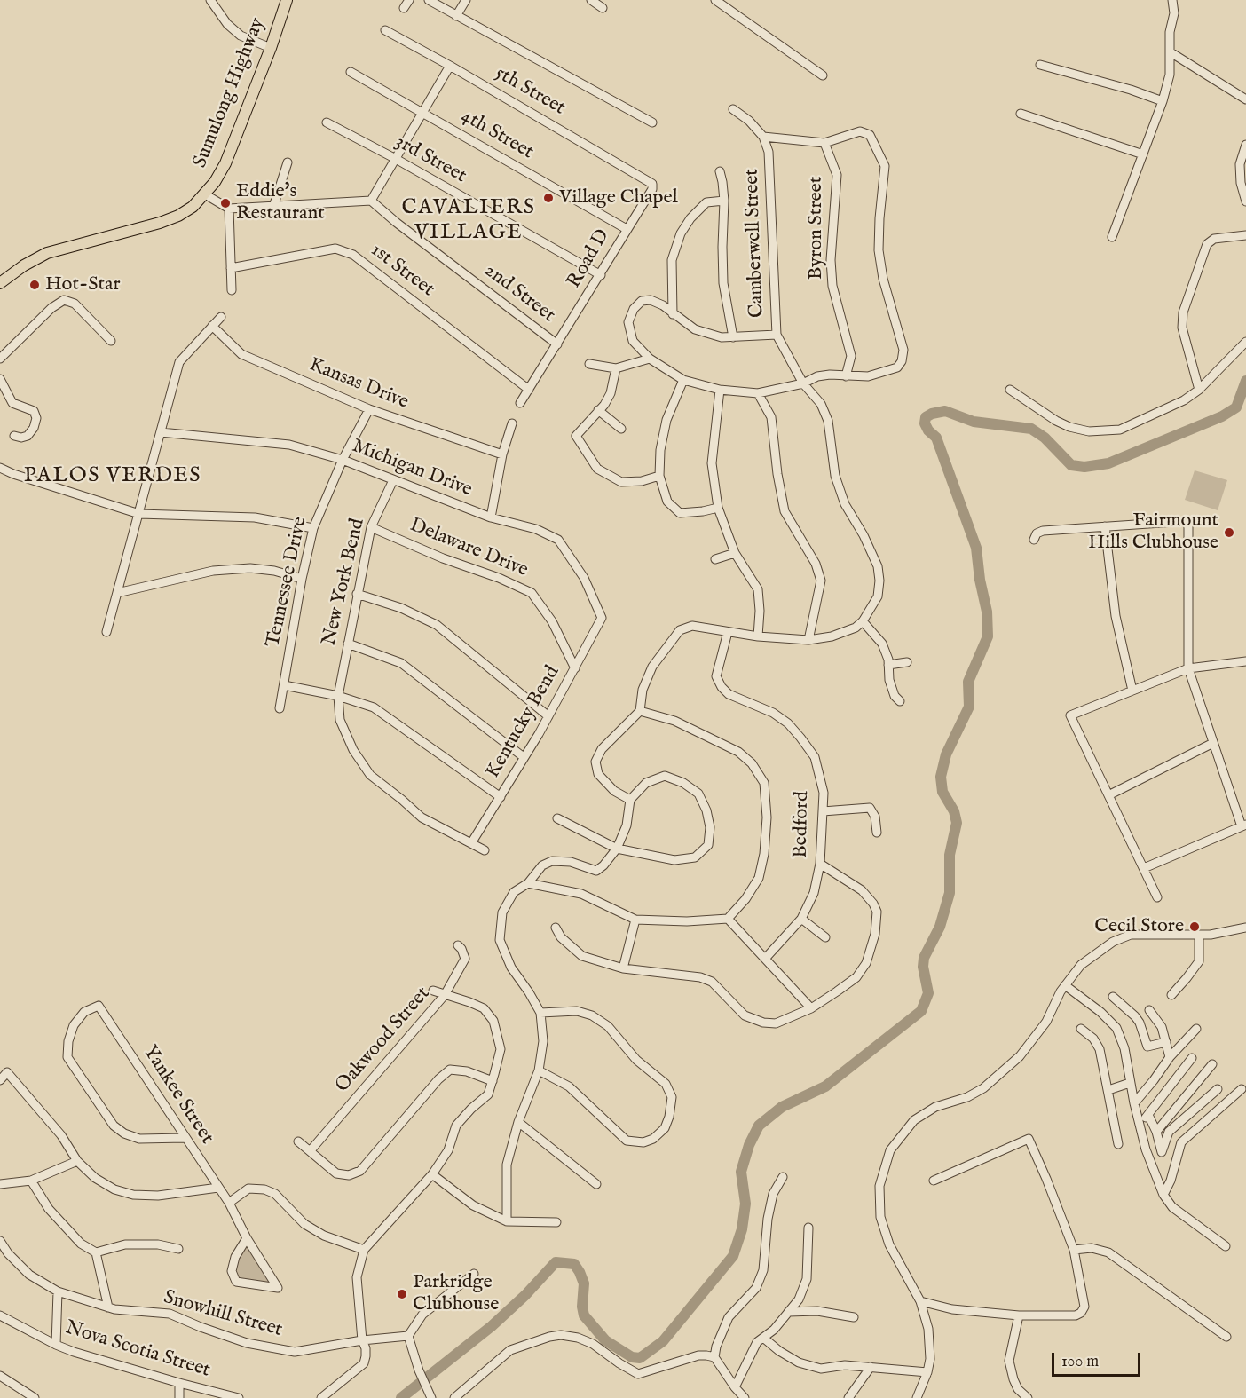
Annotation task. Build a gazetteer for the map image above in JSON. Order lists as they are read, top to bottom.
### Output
{
  "streets": {
    "main road": ["Sumulong Highway"],
    "street": [
      "5th Street",
      "4th Street",
      "3rd Street",
      "Byron Street",
      "Camberwell Street",
      "Road D",
      "1st Street",
      "2nd Street",
      "Kansas Drive",
      "Michigan Drive",
      "Delaware Drive",
      "Tennessee Drive",
      "New York Bend",
      "Kentucky Bend",
      "Bedford",
      "Oakwood Street",
      "Yankee Street",
      "Snowhill Street",
      "Nova Scotia Street"
    ]
  },
  "crossings": [
    ["5th Street", "Road D"],
    ["4th Street", "Road D"],
    ["3rd Street", "Road D"],
    ["Road D", "1st Street"],
    ["Road D", "2nd Street"],
    ["Kansas Drive", "Tennessee Drive"],
    ["Michigan Drive", "Tennessee Drive"],
    ["Michigan Drive", "New York Bend"],
    ["Michigan Drive", "Kentucky Bend"],
    ["Delaware Drive", "New York Bend"],
    ["Delaware Drive", "Kentucky Bend"]
  ],
  "districts": ["CAVALIERS VILLAGE", "PALOS VERDES"],
  "places": [
    "Village Chapel",
    "Eddie's Restaurant",
    "Hot-Star",
    "Fairmount Hills Clubhouse",
    "Cecil Store",
    "Parkridge Clubhouse"
  ],
  "scale_bar": "100 m"
}
